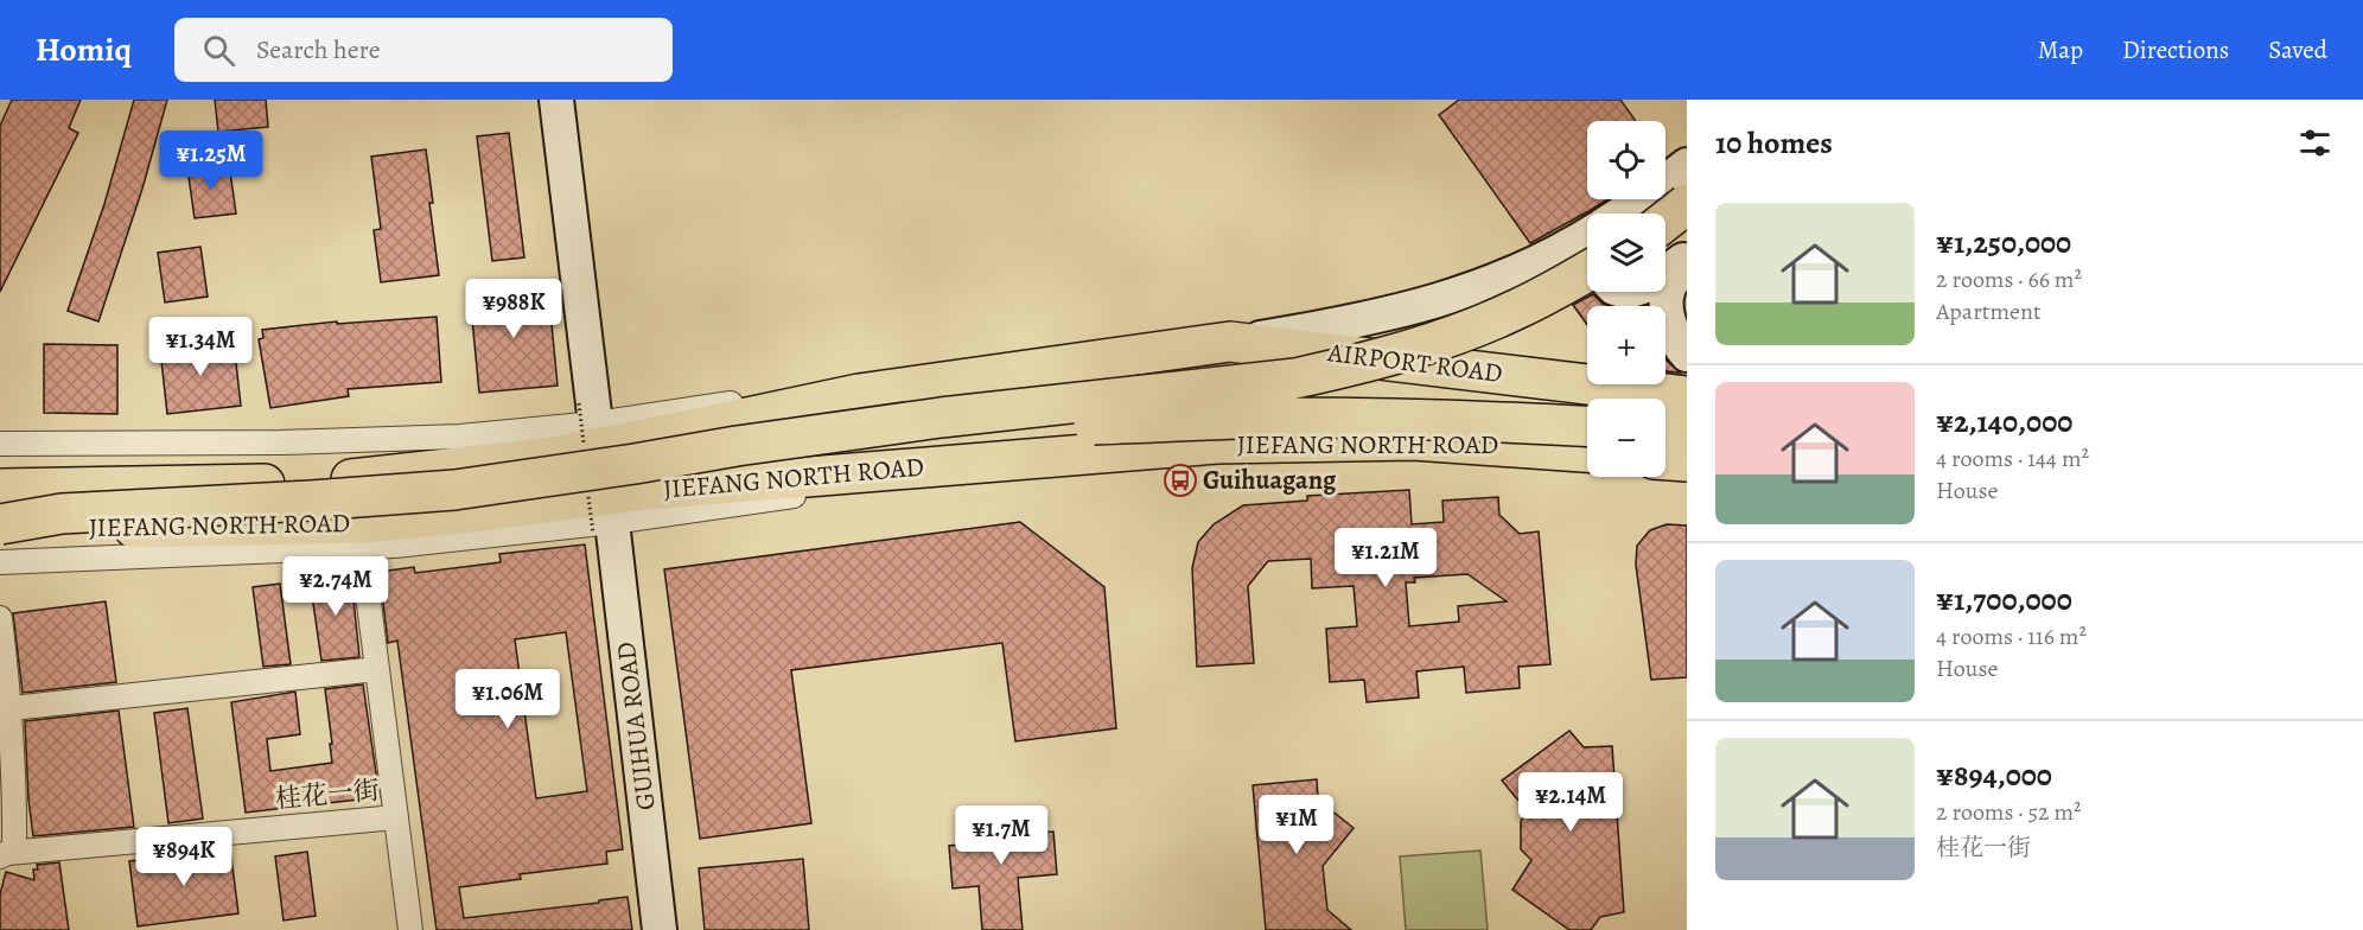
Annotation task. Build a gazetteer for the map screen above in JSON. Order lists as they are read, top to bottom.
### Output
{
  "streets": {
    "highway": ["AIRPORT ROAD", "JIEFANG NORTH ROAD"],
    "main road": ["GUIHUA ROAD"],
    "street": ["桂花一街"]
  },
  "crossings": [
    ["AIRPORT ROAD", "JIEFANG NORTH ROAD"]
  ],
  "places": {
    "bus stop": ["Guihuagang"]
  },
  "page": {
    "header": "Homiq",
    "search": "Search here",
    "nav": ["Map", "Directions", "Saved"],
    "heading": "10 homes",
    "map_buttons": ["+", "−"],
    "price": [
      "¥1.25M",
      "¥988K",
      "¥1.34M",
      "¥1.21M",
      "¥2.74M",
      "¥1.06M",
      "¥2.14M",
      "¥1M",
      "¥1.7M",
      "¥894K"
    ],
    "list": [
      {
        "name": "¥1,250,000",
        "note": "2 rooms · 66 m² · Apartment"
      },
      {
        "name": "¥2,140,000",
        "note": "4 rooms · 144 m² · House"
      },
      {
        "name": "¥1,700,000",
        "note": "4 rooms · 116 m² · House"
      },
      {
        "name": "¥894,000",
        "note": "2 rooms · 52 m² · 桂花一街"
      }
    ]
  }
}
